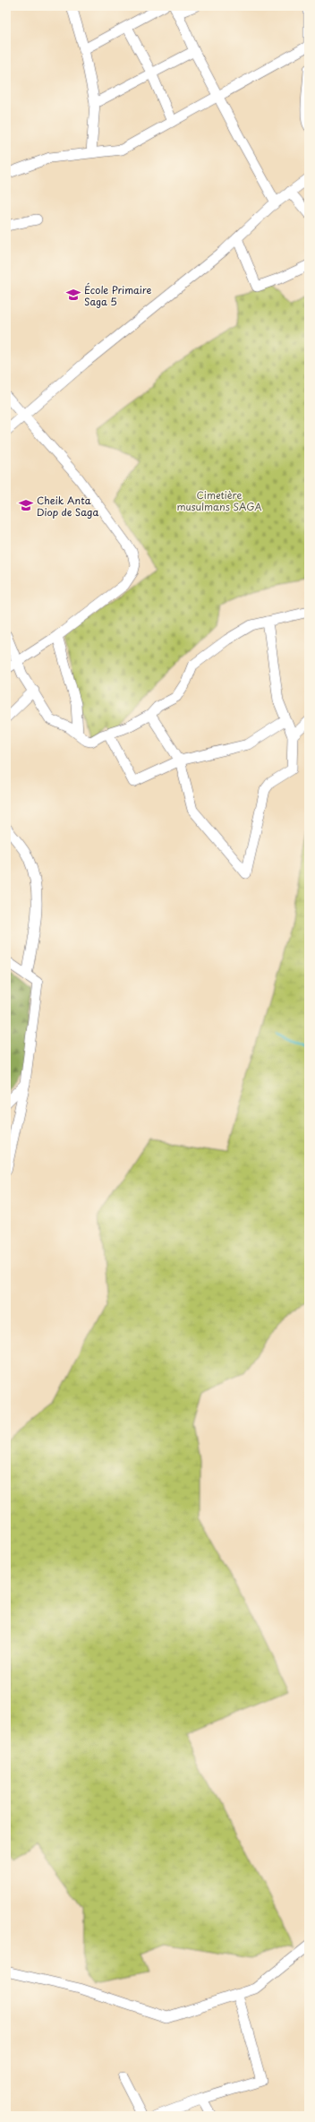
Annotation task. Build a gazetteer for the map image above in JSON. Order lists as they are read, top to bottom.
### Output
{
  "parks": ["Cimetière musulmans SAGA"],
  "places": {
    "school or university": ["École Primaire Saga 5", "Cheik Anta Diop de Saga"]
  }
}
